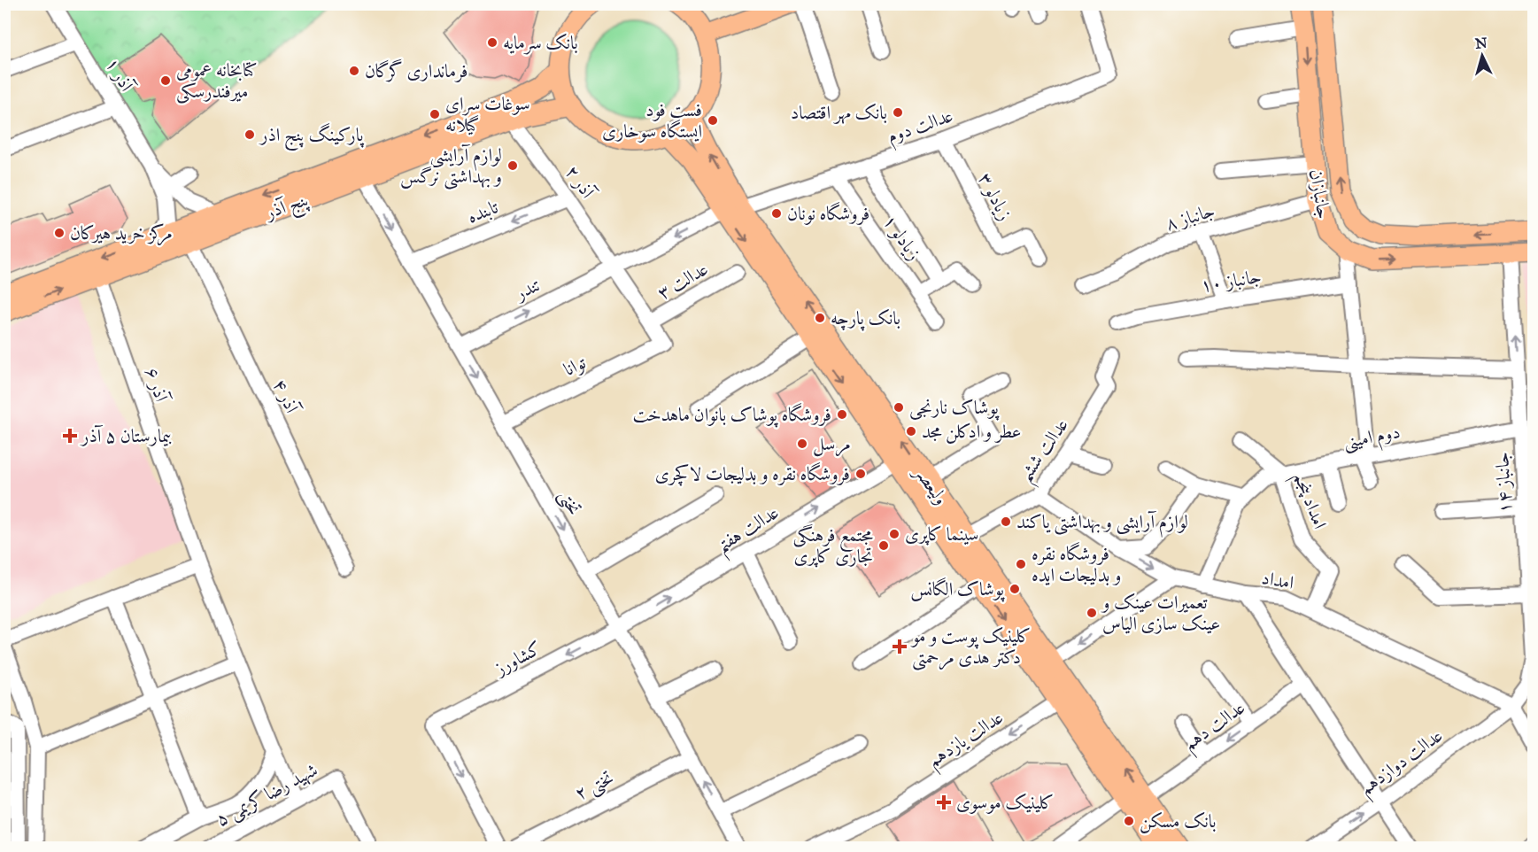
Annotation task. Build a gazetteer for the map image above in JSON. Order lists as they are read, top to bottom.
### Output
{
  "streets": {
    "main road": ["جانبازان", "پنج آذر", "ولیعصر"],
    "street": [
      "۱ آذر",
      "عدالت دوم",
      "۲ آذر",
      "زیادلو ۳",
      "تابنده",
      "جانباز ۸",
      "زیادلو ۱",
      "عدالت ۳",
      "۱۰ جانباز",
      "تندر",
      "توانا",
      "آذر ۶",
      "آذر ۴",
      "دوم امینی",
      "عدالت ششم",
      "جانباز ۱۴",
      "امداد پنجم",
      "تختی",
      "عدالت هفتم",
      "امداد",
      "کشاورز",
      "عدالت دهم",
      "عدالت یازدهم",
      "عدالت دوازدهم",
      "تختی ۲",
      "شهید رضا کریمی ۵"
    ]
  },
  "crossings": [
    ["عدالت دوم", "زیادلو ۳"],
    ["عدالت دوم", "زیادلو ۱"],
    ["عدالت دوم", "تندر"],
    ["عدالت دوم", "ولیعصر"],
    ["۲ آذر", "پنج آذر"],
    ["۲ آذر", "تابنده"],
    ["۲ آذر", "عدالت ۳"],
    ["۲ آذر", "تندر"],
    ["جانبازان", "جانباز ۸"],
    ["جانبازان", "جانباز ۱۴"],
    ["پنج آذر", "آذر ۶"],
    ["پنج آذر", "آذر ۴"],
    ["پنج آذر", "تختی"],
    ["تابنده", "تختی"],
    ["عدالت ۳", "تندر"],
    ["عدالت ۳", "توانا"],
    ["تندر", "ولیعصر"],
    ["تندر", "تختی"],
    ["توانا", "تختی"],
    ["آذر ۶", "شهید رضا کریمی ۵"],
    ["دوم امینی", "جانباز ۱۴"],
    ["دوم امینی", "امداد پنجم"],
    ["عدالت ششم", "ولیعصر"],
    ["عدالت ششم", "امداد"],
    ["جانباز ۱۴", "امداد"],
    ["جانباز ۱۴", "عدالت دوازدهم"],
    ["ولیعصر", "عدالت هفتم"],
    ["ولیعصر", "عدالت دهم"],
    ["ولیعصر", "عدالت یازدهم"],
    ["امداد پنجم", "امداد"],
    ["تختی", "عدالت هفتم"],
    ["تختی", "کشاورز"],
    ["تختی", "تختی ۲"],
    ["عدالت هفتم", "کشاورز"],
    ["امداد", "عدالت دوازدهم"]
  ],
  "one_way": ["تابنده"],
  "places": {
    "other": [
      "بانک سرمایه",
      "فرمانداری گرگان",
      "کتابخانه عمومی میرفندرسکی",
      "بانک مهر اقتصاد",
      "سوغات سرای گیلانه",
      "فست فود ایستگاه سوخاری",
      "پارکینگ پنج اذر",
      "لوازم آرایشی و بهداشتی نرگس",
      "فروشگاه نونان",
      "مرکز خرید هیرکان",
      "بانک پارچه",
      "پوشاک نارنجی",
      "فروشگاه پوشاک بانوان ماهدخت",
      "عطر و ادکلن مجد",
      "مرسل",
      "فروشگاه نقره و بدلیجات لاکچری",
      "لوازم آرایشی و بهداشتی یاکند",
      "سینما کاپری",
      "مجتمع فرهنگی تجاری کاپری",
      "فروشگاه نقره و بدلیجات ایده",
      "پوشاک الگانس",
      "تعمیرات عینک و عینک سازی الیاس",
      "بانک مسکن"
    ],
    "health": ["بیمارستان ۵ آذر", "کلینیک پوست و مو دکتر هدی مرحمتی", "کلینیک موسوی"]
  },
  "north": "top"
}
